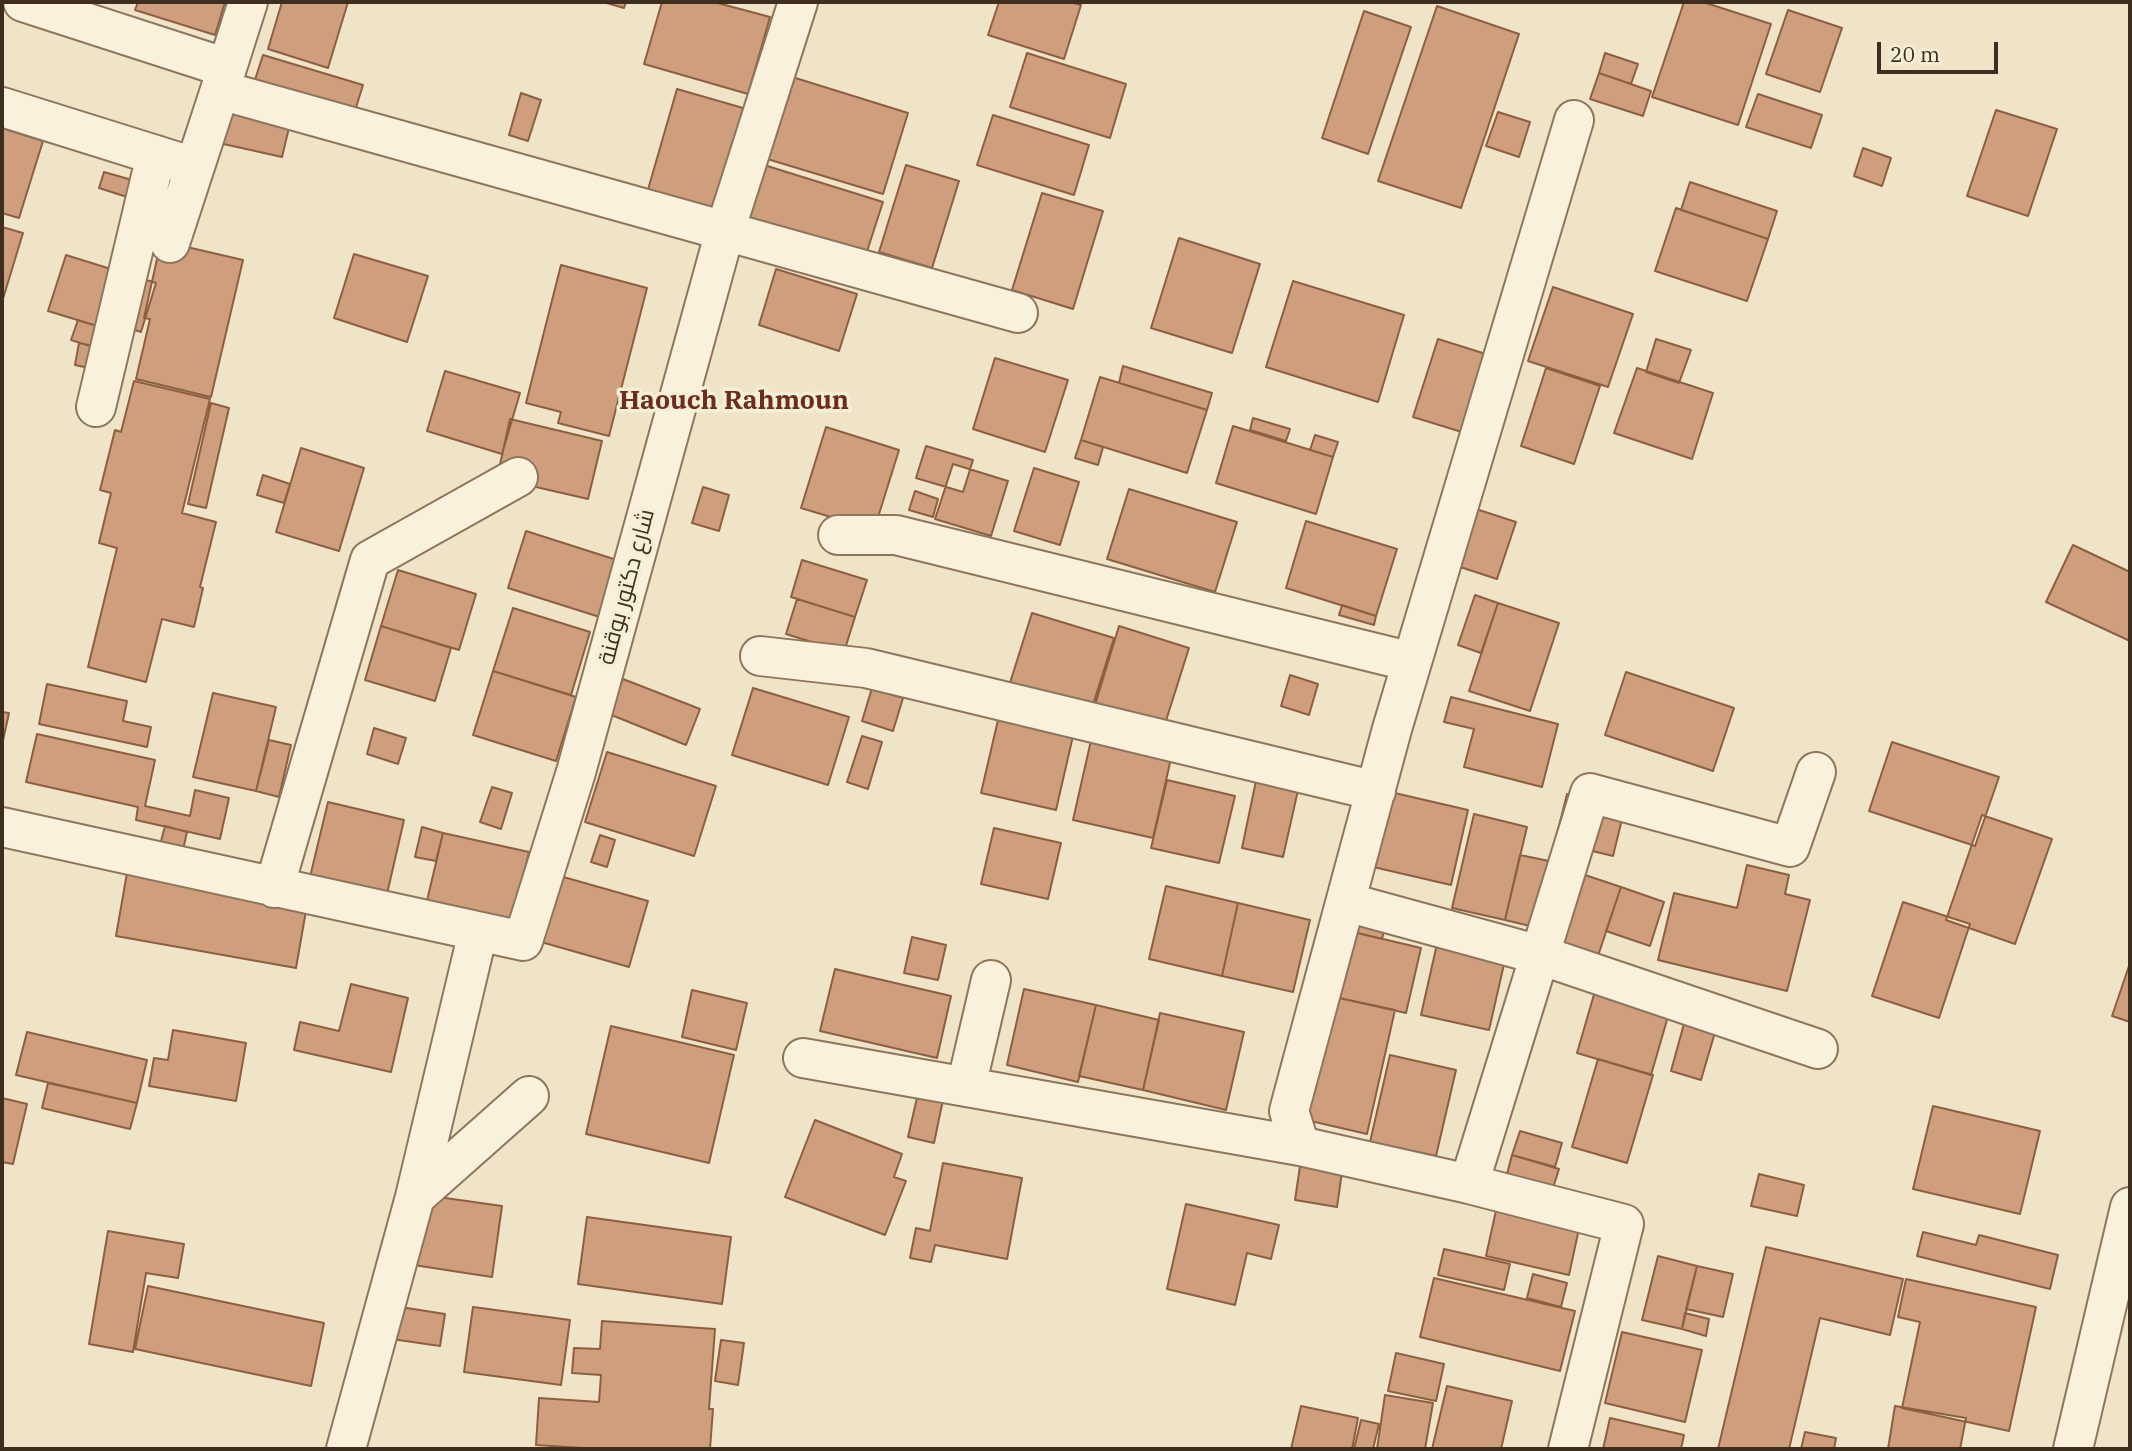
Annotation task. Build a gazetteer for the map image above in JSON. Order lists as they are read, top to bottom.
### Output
{
  "streets": {
    "street": ["شارع دكتور بوقنة"]
  },
  "districts": ["Haouch Rahmoun"],
  "scale_bar": "20 m"
}
